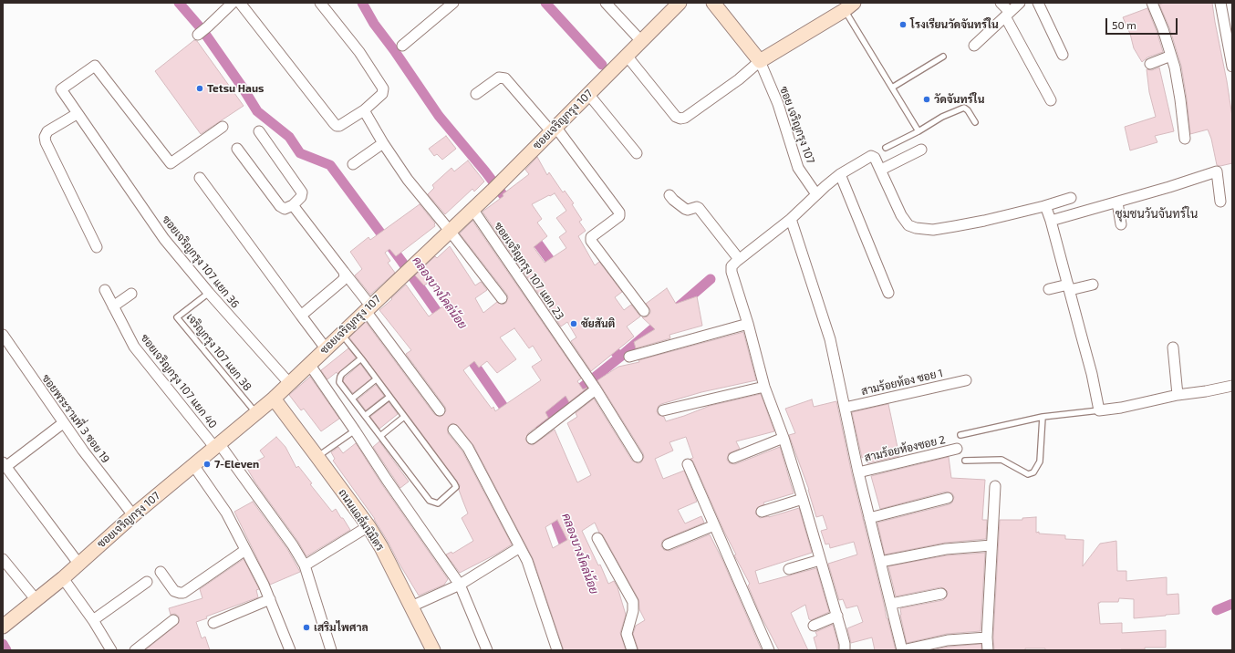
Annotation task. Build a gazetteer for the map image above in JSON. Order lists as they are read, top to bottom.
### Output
{
  "streets": {
    "street": [
      "ซอยเจริญกรุง 107",
      "ซอย เจริญกรุง 107",
      "ซอยเจริญกรุง 107 แยก 36",
      "ซอยเจริญกรุง 107 แยก 23",
      "ซอยเจริญกรุง 107 แยก 40",
      "สามร้อยห้อง ซอย 1",
      "ซอยพระรามที่ 3 ซอย 19",
      "สามร้อยห้องซอย 2",
      "ถนนแฉล้มนิมิตร"
    ],
    "lane": ["เจริญกรุง 107 แยก 38"]
  },
  "crossings": [
    ["ซอยเจริญกรุง 107", "ซอยเจริญกรุง 107 แยก 36"],
    ["ซอยเจริญกรุง 107", "ซอยเจริญกรุง 107 แยก 23"],
    ["ซอยเจริญกรุง 107", "เจริญกรุง 107 แยก 38"],
    ["ซอยเจริญกรุง 107", "ซอยเจริญกรุง 107 แยก 40"],
    ["ซอยเจริญกรุง 107", "ซอยพระรามที่ 3 ซอย 19"],
    ["ซอยเจริญกรุง 107", "ถนนแฉล้มนิมิตร"],
    ["ซอยเจริญกรุง 107 แยก 36", "เจริญกรุง 107 แยก 38"]
  ],
  "districts": ["ชุมชนวันจันทร์ใน"],
  "water": ["คลองบางโคล่น้อย"],
  "places": [
    "โรงเรียนวัดจันทร์ใน",
    "Tetsu Haus",
    "วัดจันทร์ใน",
    "ชัยสันติ",
    "7-Eleven",
    "เสริมไพศาล"
  ],
  "scale_bar": "50 m"
}
